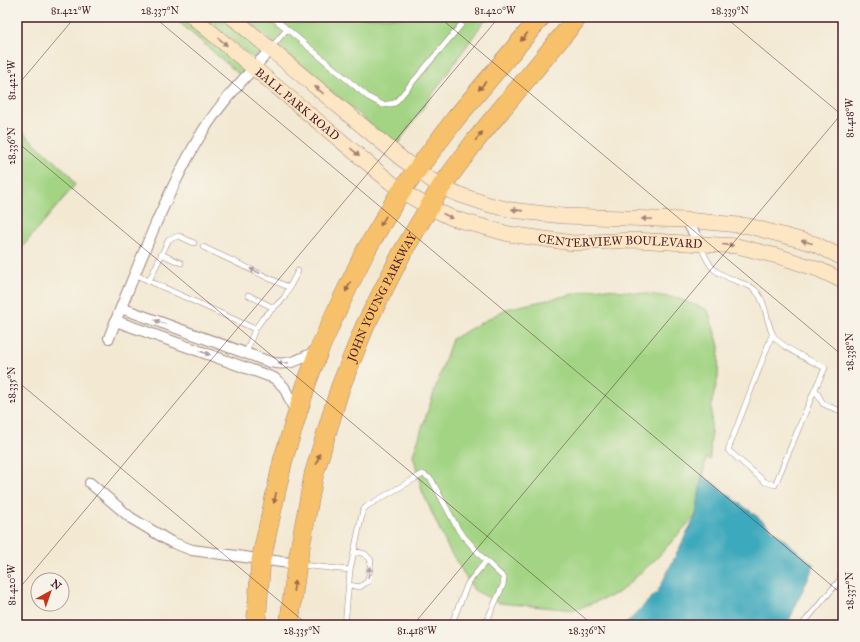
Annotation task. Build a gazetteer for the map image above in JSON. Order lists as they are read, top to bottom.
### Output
{
  "streets": {
    "highway": ["JOHN YOUNG PARKWAY"],
    "street": ["BALL PARK ROAD", "CENTERVIEW BOULEVARD"]
  },
  "crossings": [
    ["BALL PARK ROAD", "CENTERVIEW BOULEVARD"],
    ["CENTERVIEW BOULEVARD", "JOHN YOUNG PARKWAY"]
  ],
  "north": "top right",
  "coordinates": [
    "81.422°W",
    "28.337°N",
    "81.420°W",
    "28.339°N",
    "81.418°W",
    "28.336°N",
    "28.338°N",
    "28.335°N"
  ]
}
